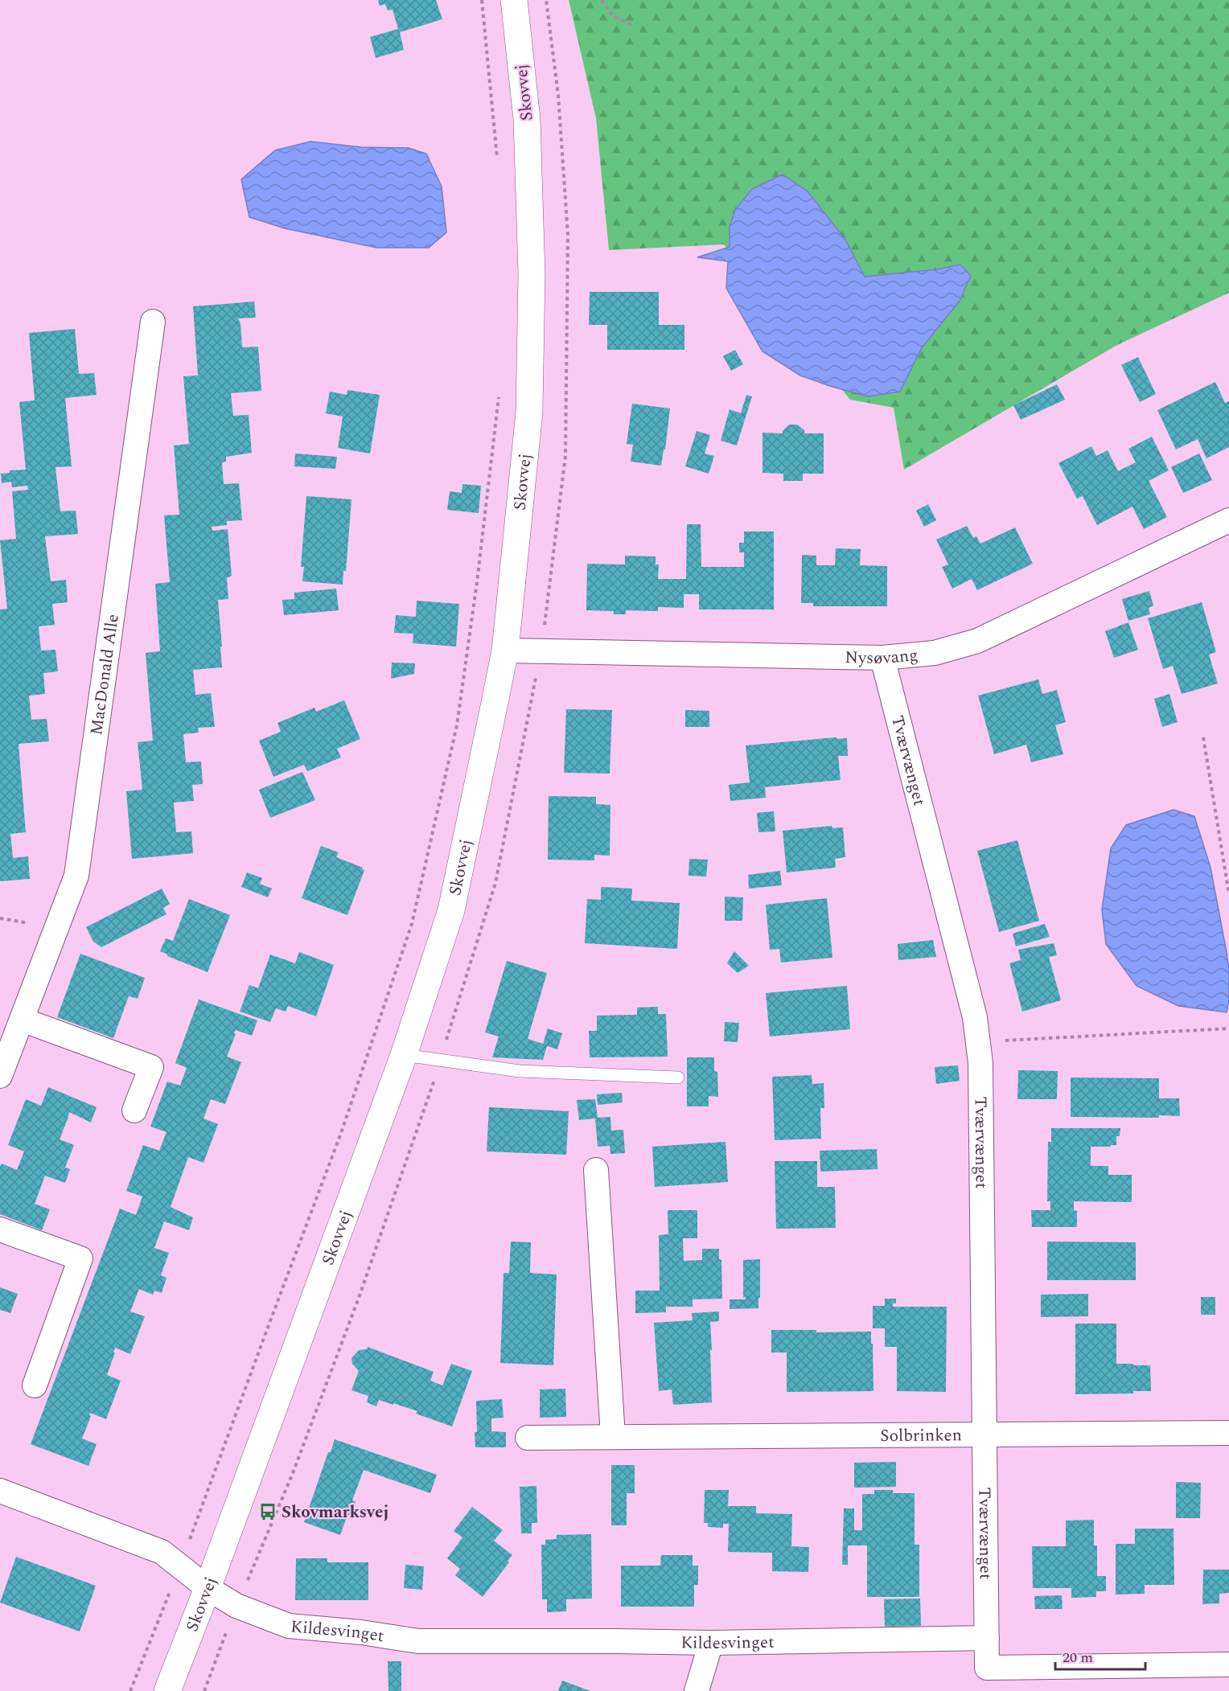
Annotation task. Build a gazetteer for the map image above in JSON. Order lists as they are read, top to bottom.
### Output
{
  "streets": {
    "street": [
      "Skovvej",
      "Nysøvang",
      "MacDonald Alle",
      "Tværvænget",
      "Solbrinken",
      "Kildesvinget"
    ]
  },
  "crossings": [
    ["Skovvej", "Nysøvang"],
    ["Skovvej", "Kildesvinget"],
    ["Nysøvang", "Tværvænget"],
    ["Tværvænget", "Solbrinken"],
    ["Tværvænget", "Kildesvinget"]
  ],
  "places": {
    "bus stop": ["Skovmarksvej"]
  },
  "scale_bar": "20 m"
}
